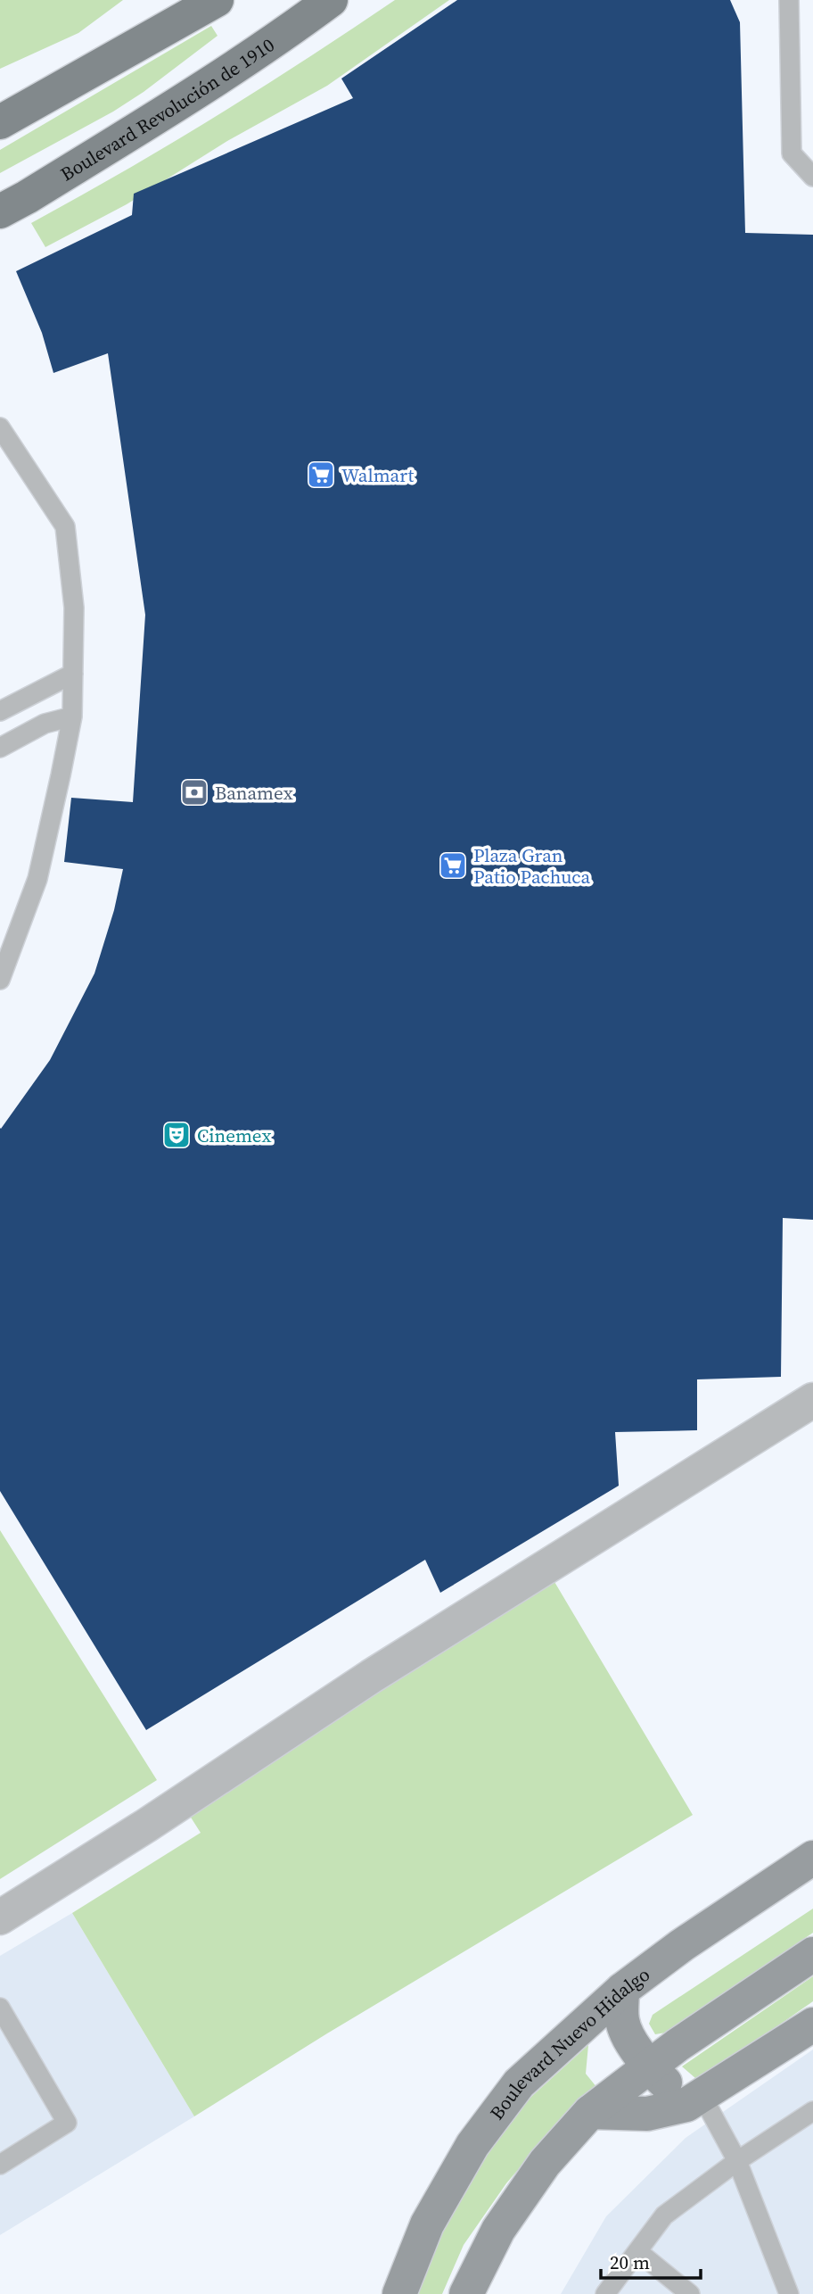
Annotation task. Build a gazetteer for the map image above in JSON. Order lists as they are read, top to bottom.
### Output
{
  "streets": {
    "main road": ["Boulevard Revolución de 1910"],
    "street": ["Boulevard Nuevo Hidalgo"]
  },
  "places": {
    "supermarket": ["Walmart", "Plaza Gran Patio Pachuca"],
    "bank": ["Banamex"],
    "theatre": ["Cinemex"]
  },
  "scale_bar": "20 m"
}
